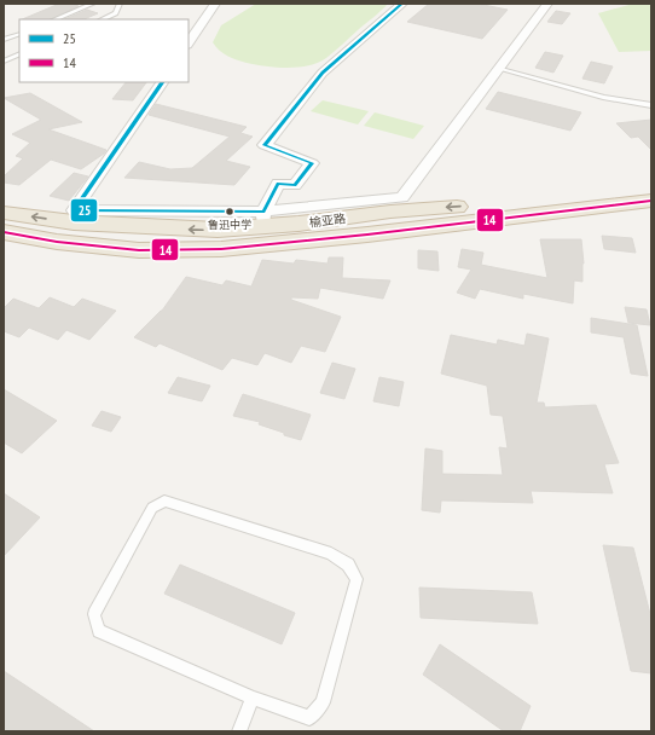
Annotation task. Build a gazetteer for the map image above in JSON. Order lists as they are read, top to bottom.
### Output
{
  "streets": {
    "highway": ["榆亚路"]
  },
  "places": ["鲁迅中学"],
  "lines": ["transit line 25", "transit line 14"],
  "legend": ["25", "14"]
}
